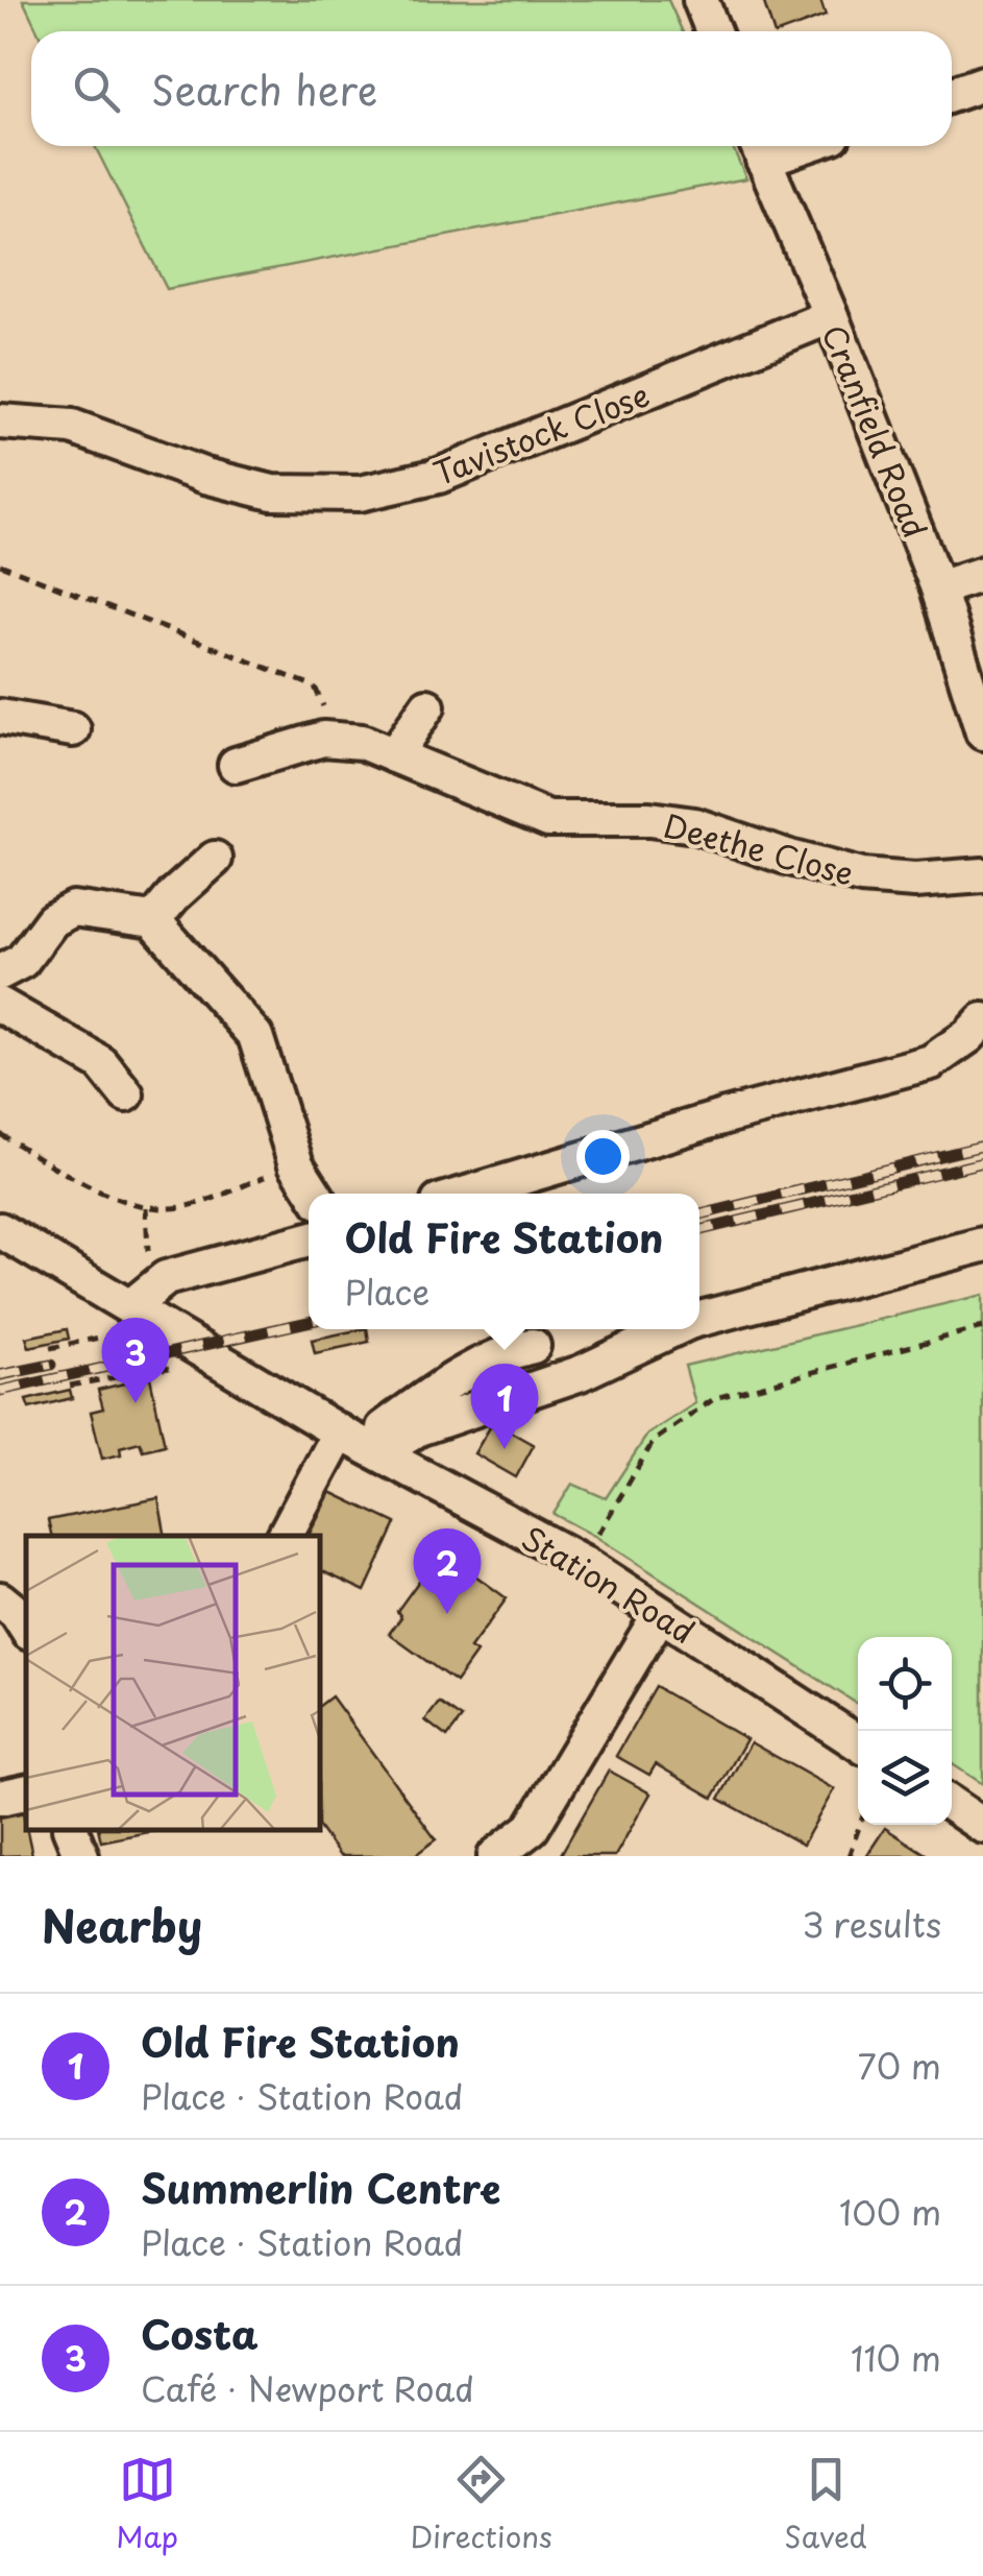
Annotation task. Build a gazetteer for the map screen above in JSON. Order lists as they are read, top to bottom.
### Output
{
  "streets": {
    "street": [
      "Cranfield Road",
      "Tavistock Close",
      "Deethe Close",
      "Station Road"
    ]
  },
  "crossings": [
    ["Cranfield Road", "Tavistock Close"]
  ],
  "page": {
    "search": "Search here",
    "popup": ["Old Fire Station", "Place"],
    "pins": ["3", "1", "2"],
    "heading": ["Nearby", "3 results"],
    "list": [
      {
        "mark": "1",
        "name": "Old Fire Station",
        "note": "Place · Station Road",
        "value": "70 m"
      },
      {
        "mark": "2",
        "name": "Summerlin Centre",
        "note": "Place · Station Road",
        "value": "100 m"
      },
      {
        "mark": "3",
        "name": "Costa",
        "note": "Café · Newport Road",
        "value": "110 m"
      }
    ],
    "nav": ["Map", "Directions", "Saved"]
  }
}
